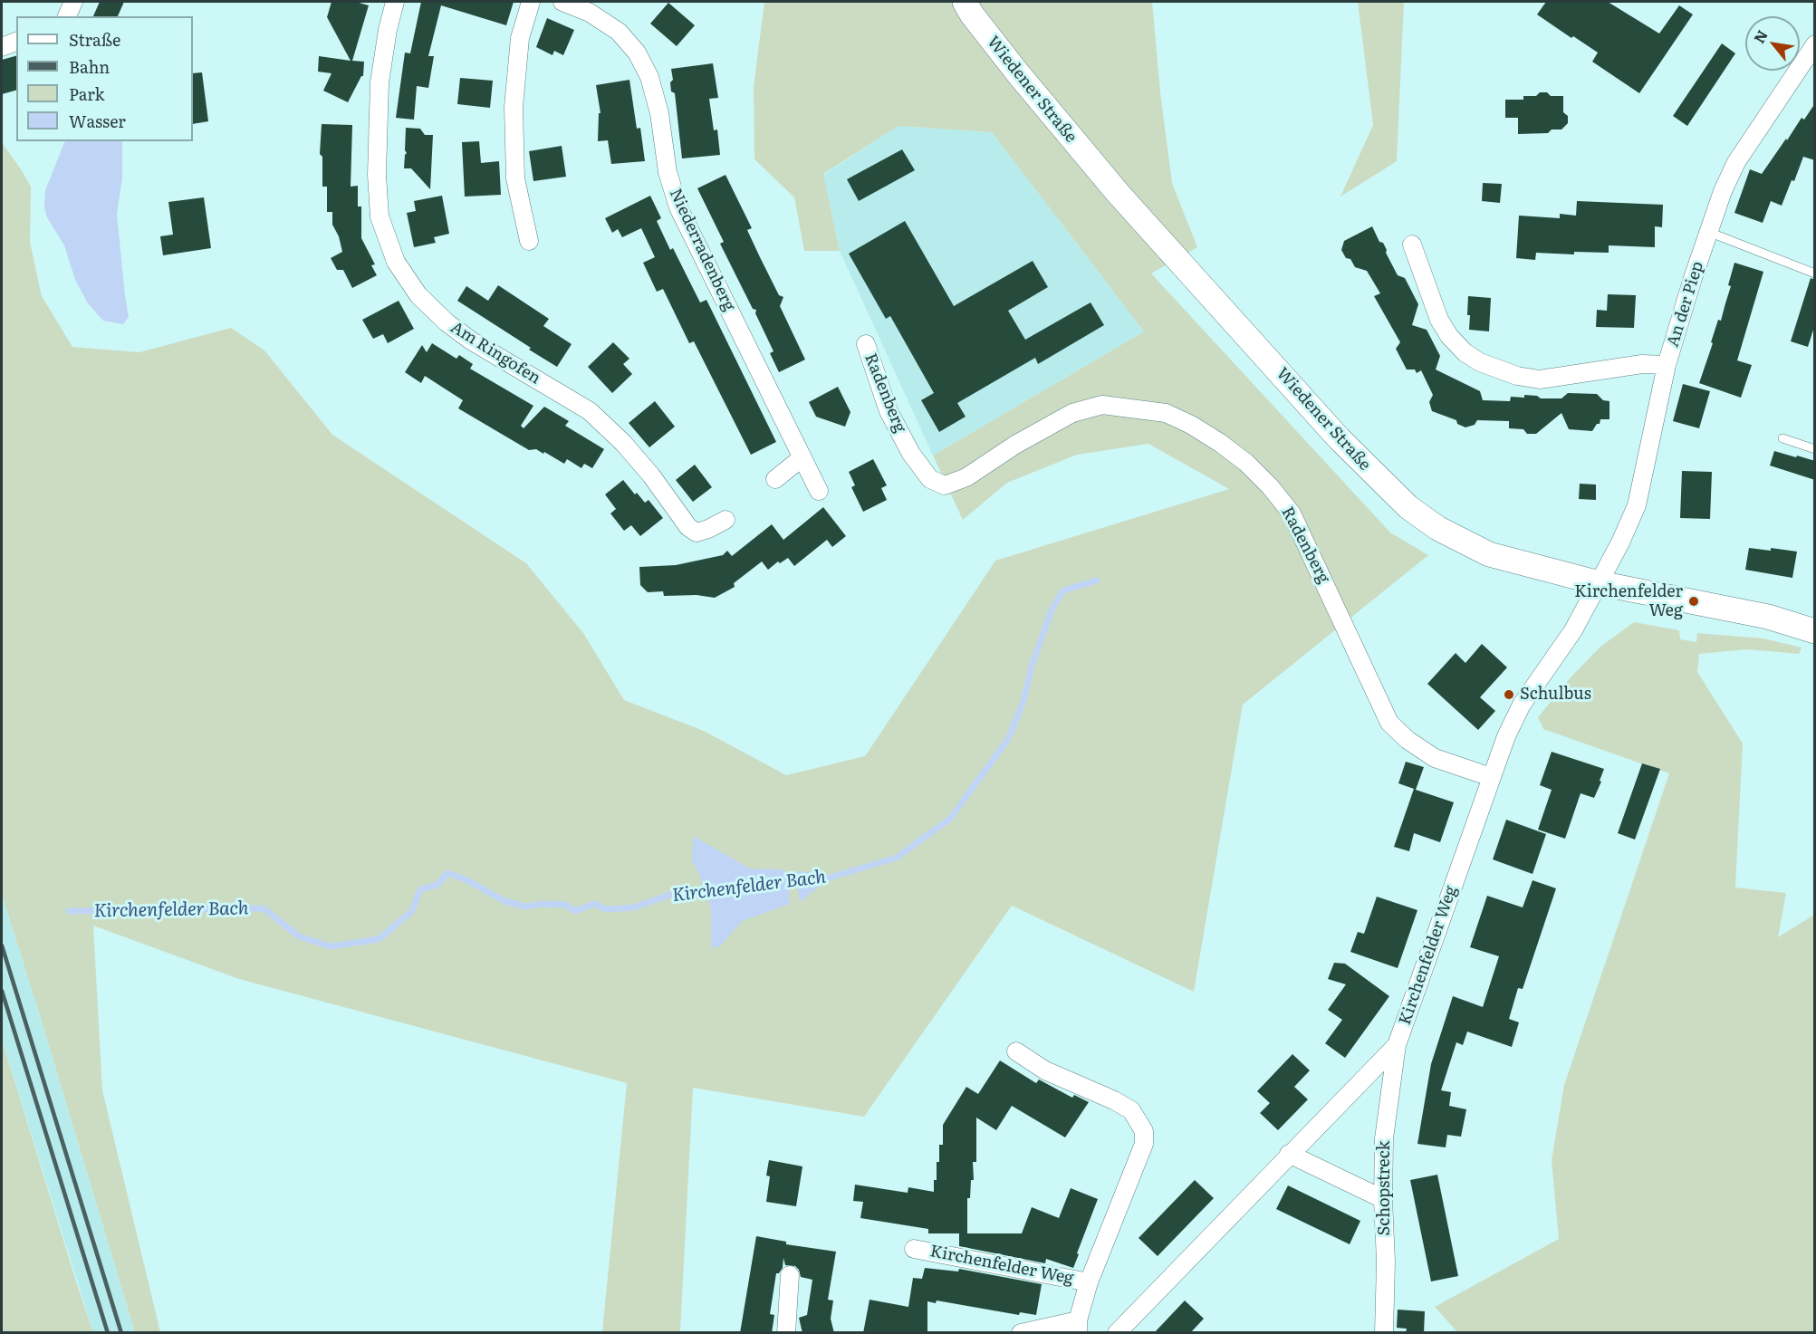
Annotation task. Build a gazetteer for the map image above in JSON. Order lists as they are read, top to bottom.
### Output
{
  "streets": {
    "main road": ["Wiedener Straße"],
    "street": [
      "Niederradenberg",
      "An der Piep",
      "Am Ringofen",
      "Radenberg",
      "Kirchenfelder Weg",
      "Schopstreck"
    ]
  },
  "crossings": [
    ["Wiedener Straße", "An der Piep"],
    ["Wiedener Straße", "Kirchenfelder Weg"],
    ["An der Piep", "Kirchenfelder Weg"],
    ["Radenberg", "Kirchenfelder Weg"],
    ["Kirchenfelder Weg", "Schopstreck"]
  ],
  "water": ["Kirchenfelder Bach"],
  "places": ["Kirchenfelder Weg", "Schulbus"],
  "legend": [
    "Straße",
    "Bahn",
    "Park",
    "Wasser"
  ],
  "north": "top left"
}
